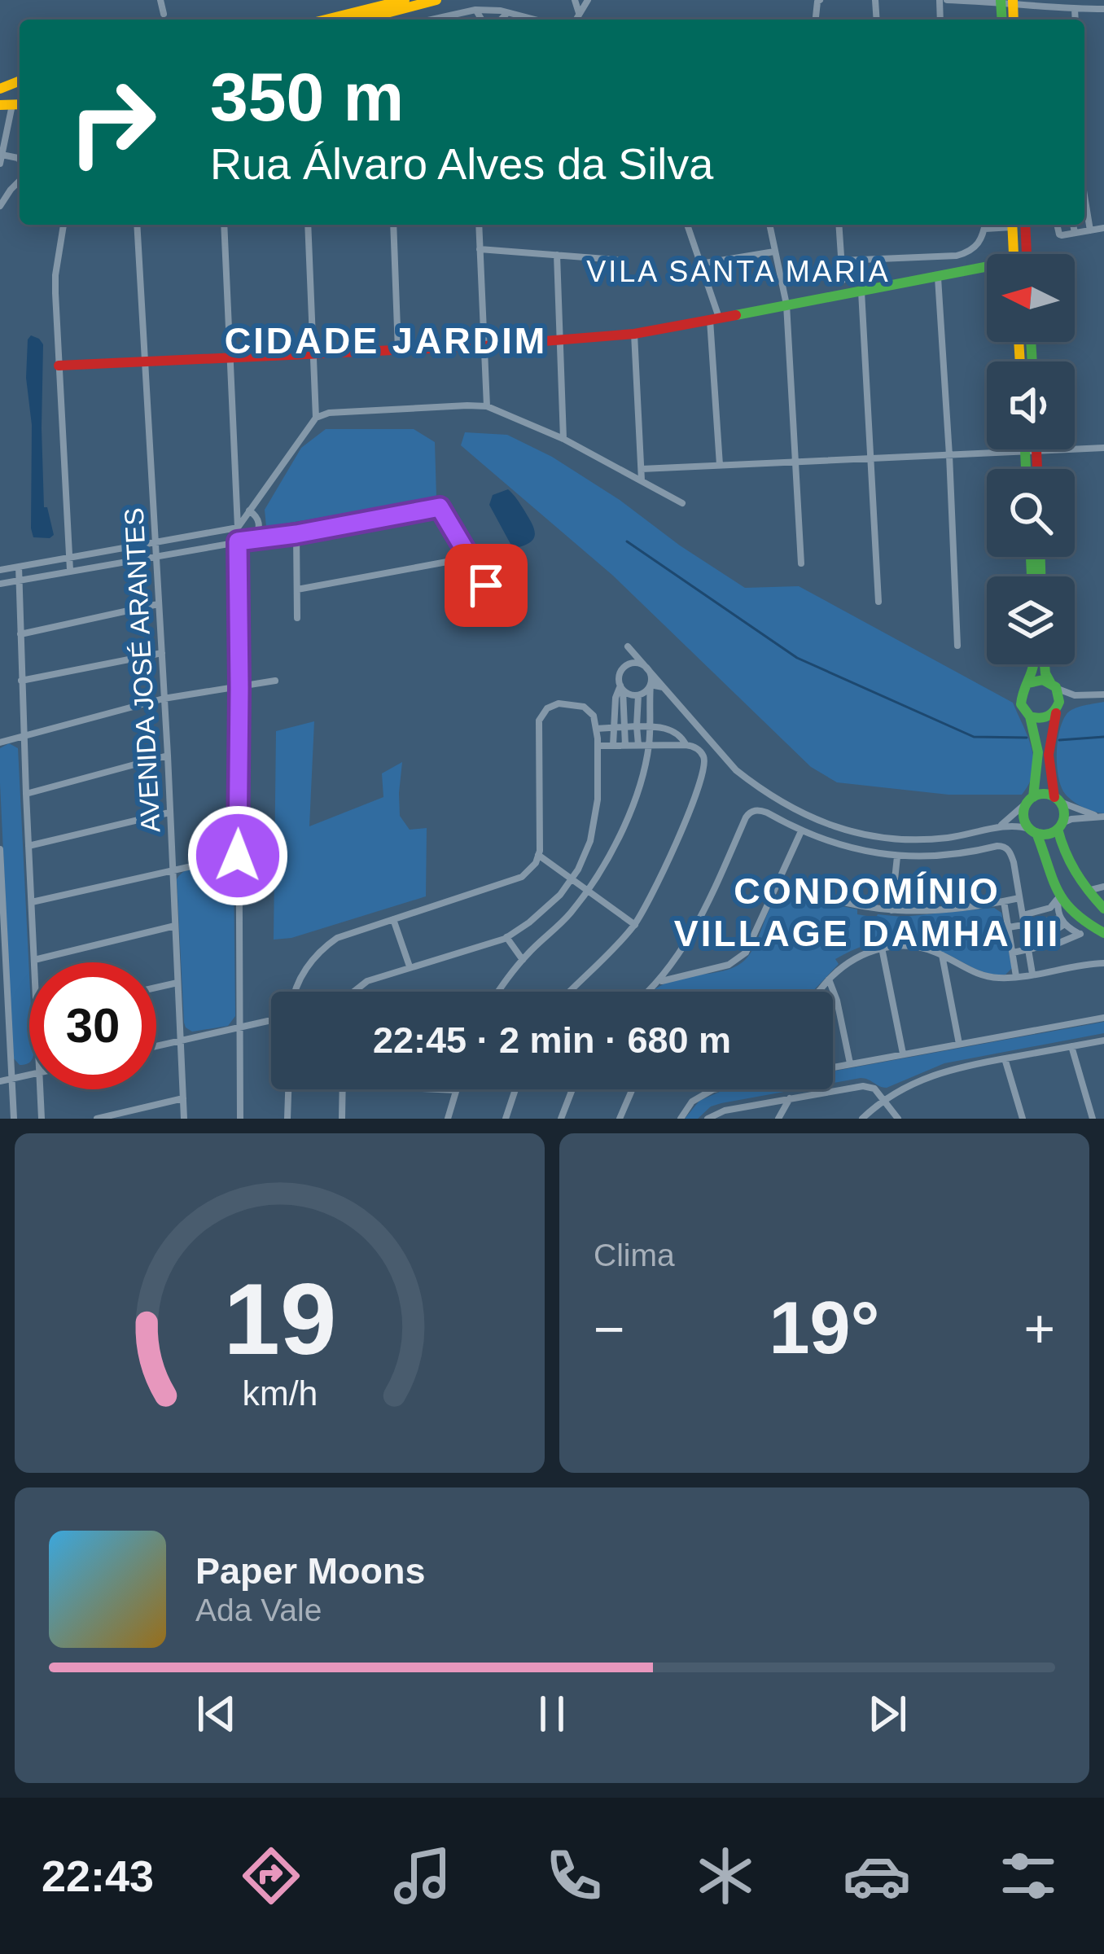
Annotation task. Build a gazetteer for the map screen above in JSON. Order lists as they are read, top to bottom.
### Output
{
  "streets": {
    "street": ["AVENIDA JOSÉ ARANTES"]
  },
  "districts": ["VILA SANTA MARIA", "CIDADE JARDIM", "CONDOMÍNIO VILLAGE DAMHA III"],
  "north": "left",
  "page": {
    "turn": ["350 m", "Rua Álvaro Alves da Silva"],
    "limit": "30",
    "trip": "22:45 · 2 min · 680 m",
    "tile": "Clima",
    "heat": ["−", "19°", "+"],
    "song": ["Paper Moons", "Ada Vale"],
    "tabs": "22:43",
    "gauge": ["19", "km/h"]
  }
}
